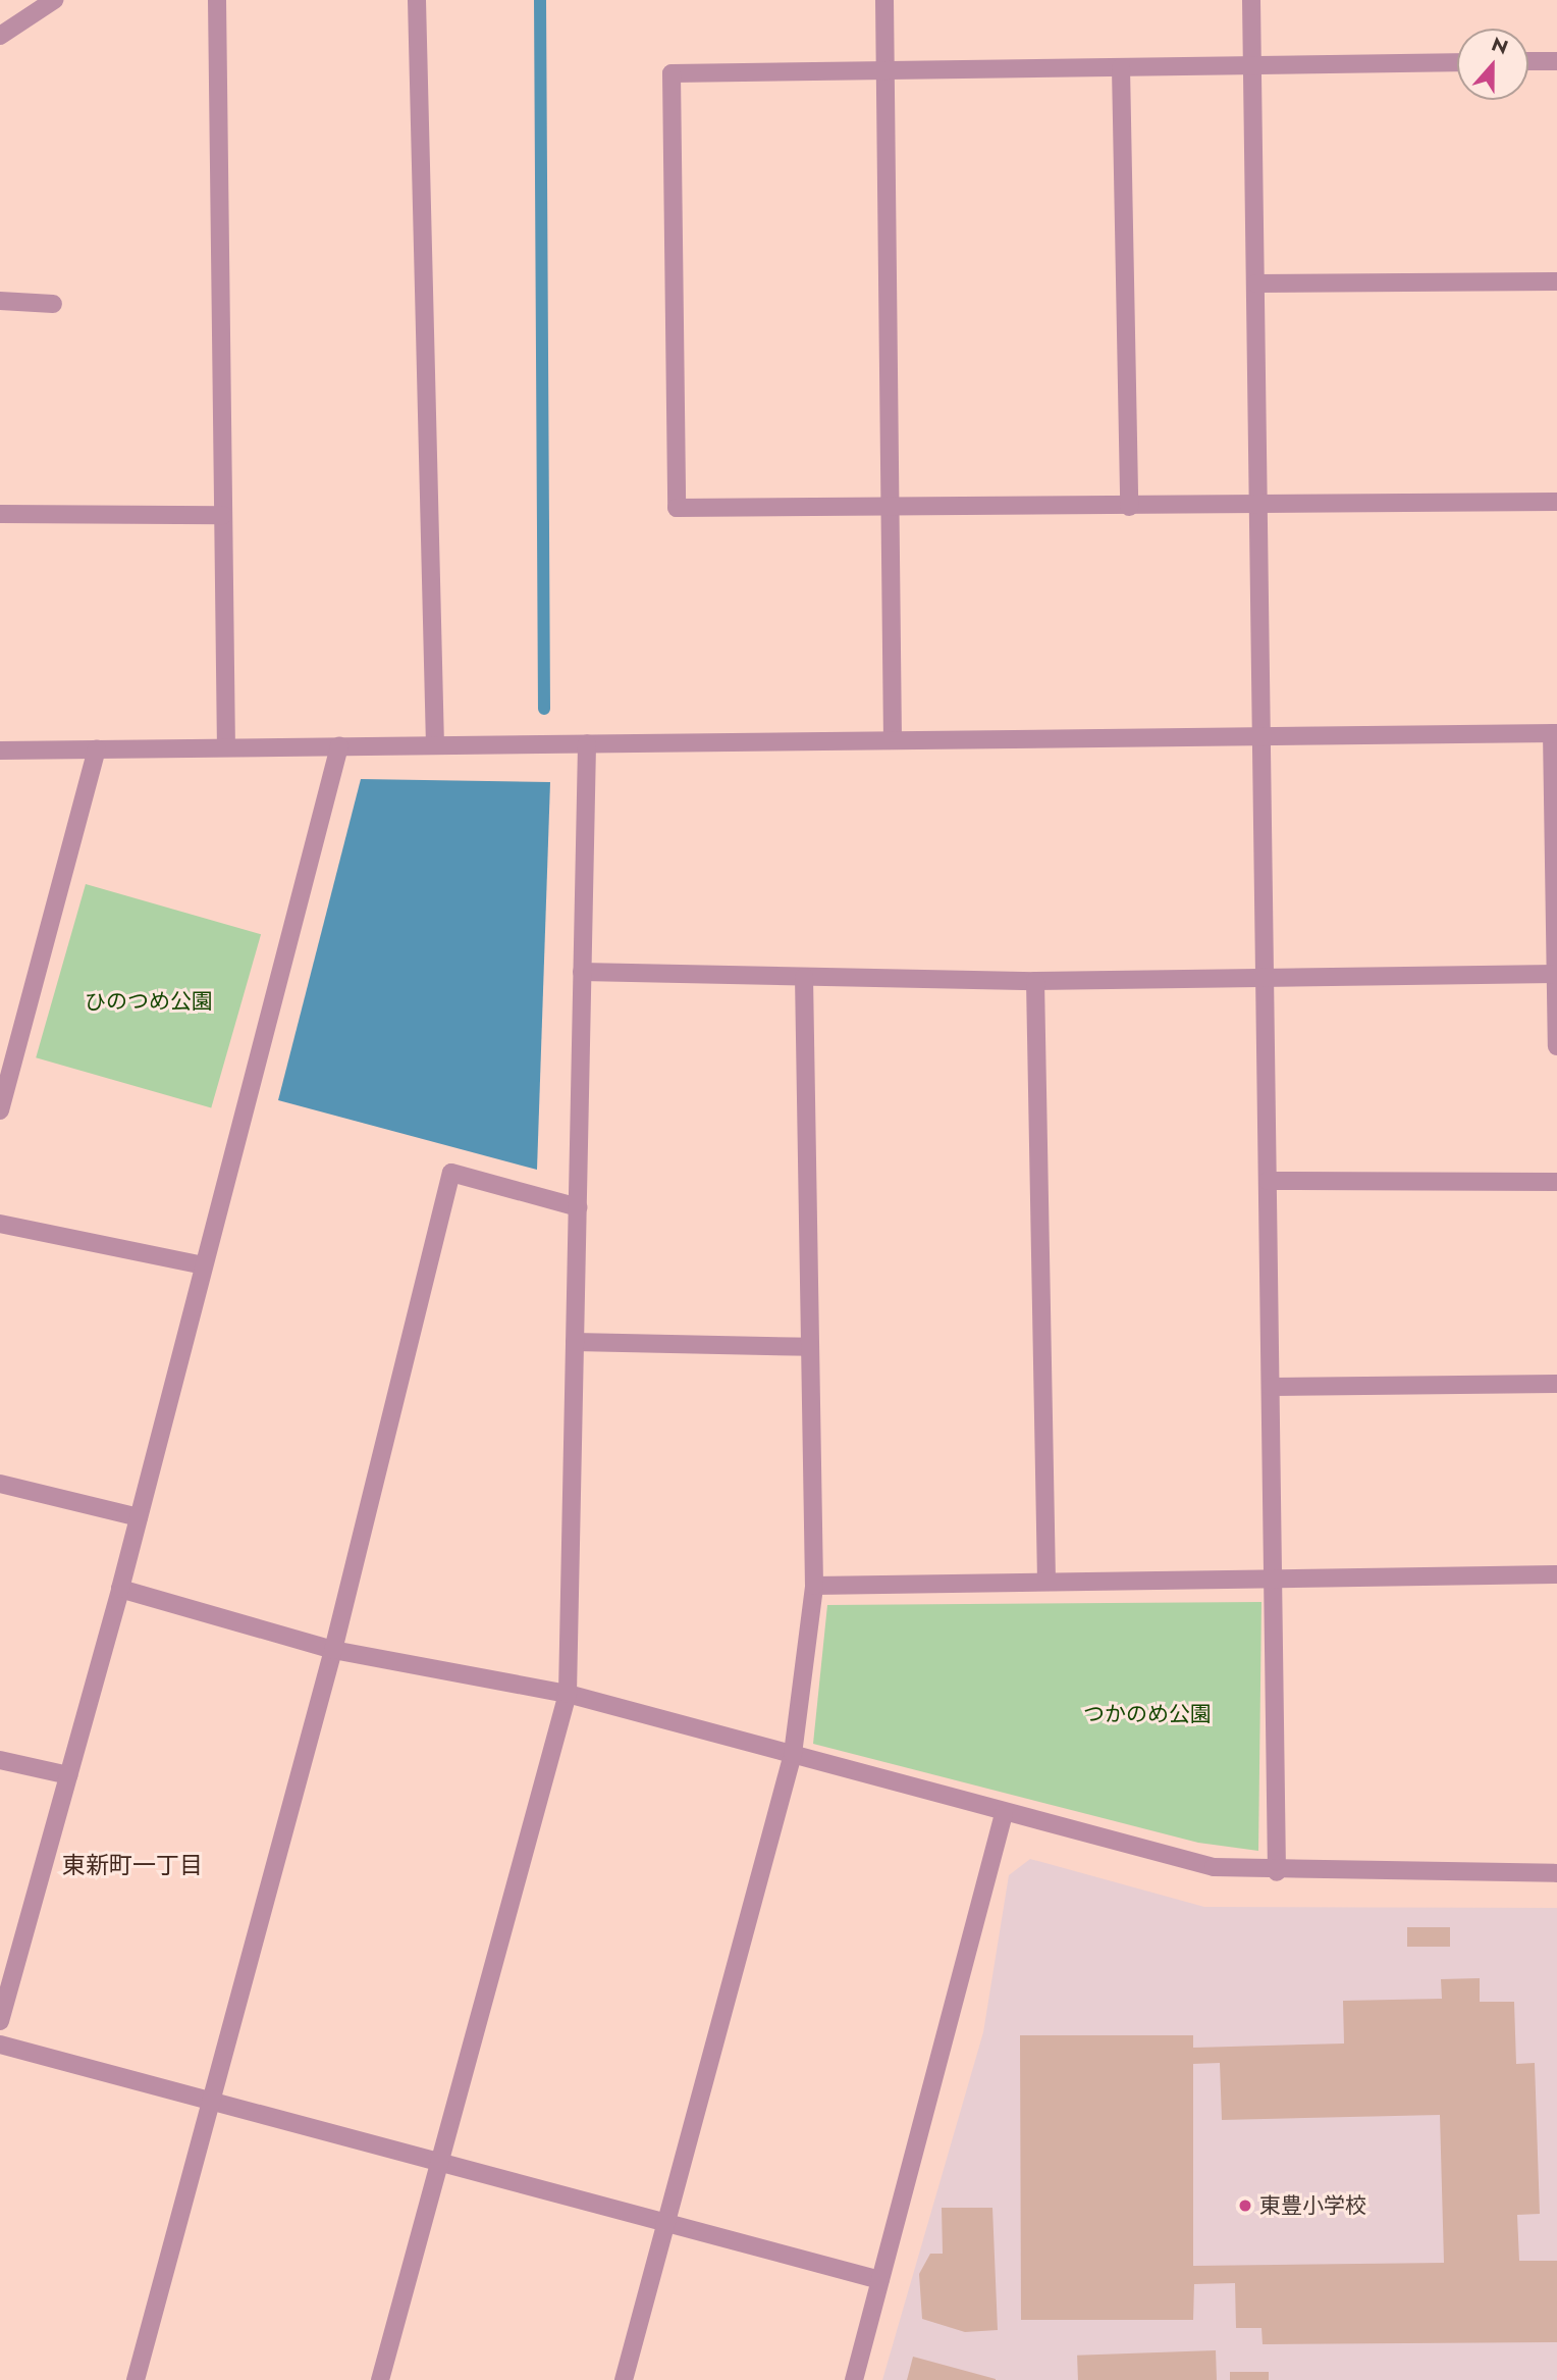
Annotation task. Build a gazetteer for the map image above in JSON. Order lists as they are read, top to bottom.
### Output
{
  "districts": ["東新町一丁目"],
  "parks": ["ひのつめ公園", "つかのめ公園"],
  "places": ["東豊小学校"],
  "north": "top"
}
